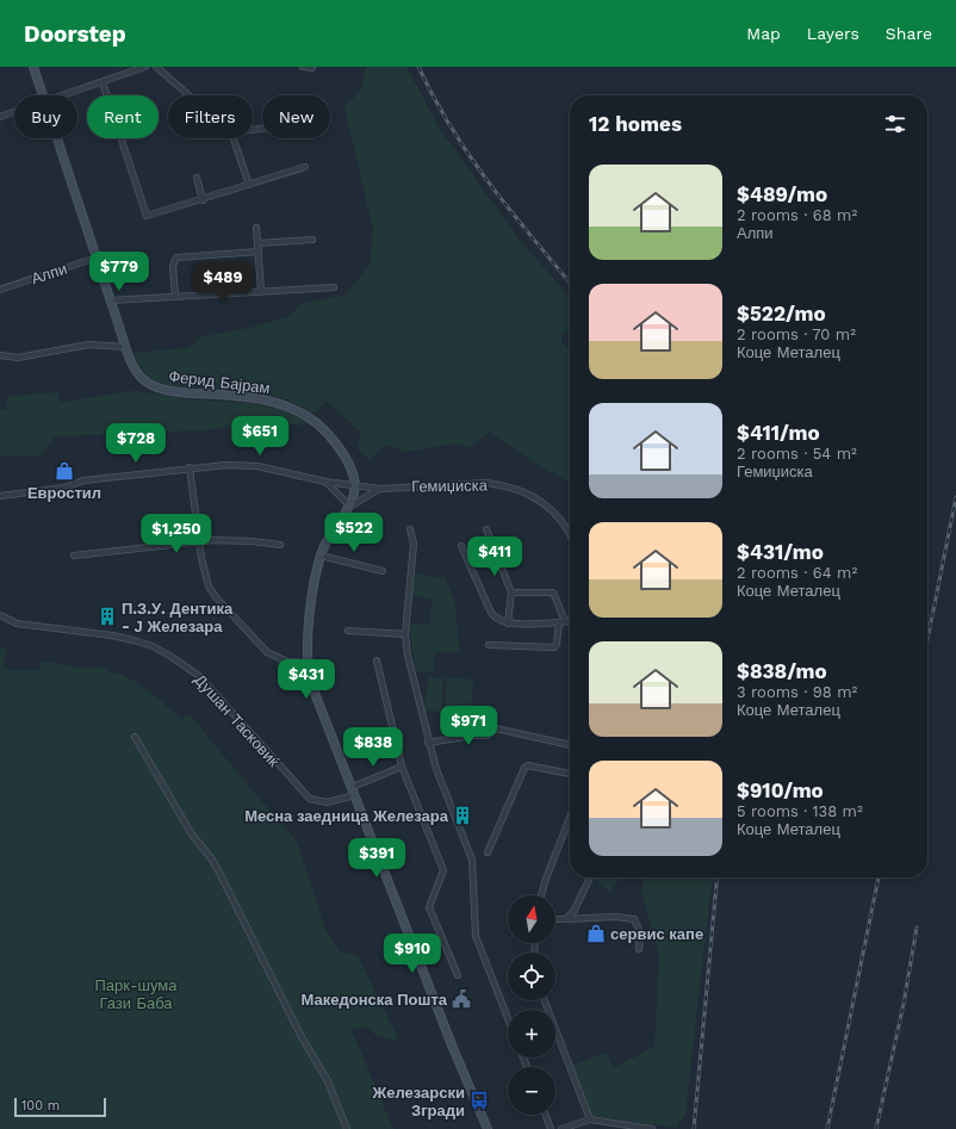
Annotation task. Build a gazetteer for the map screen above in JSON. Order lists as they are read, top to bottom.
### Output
{
  "streets": {
    "street": [
      "Алпи",
      "Ферид Бајрам",
      "Гемиџиска",
      "Душан Тасковиќ"
    ]
  },
  "crossings": [
    ["Алпи", "Ферид Бајрам"],
    ["Ферид Бајрам", "Гемиџиска"]
  ],
  "parks": ["Парк-шума Гази Баба"],
  "places": {
    "shop": ["Евростил", "сервис капе"],
    "building": ["П.З.У. Дентика - Ј Железара", "Месна заедница Железара"],
    "public building": ["Македонска Пошта"],
    "bus stop": ["Железарски Згради"]
  },
  "scale_bar": "100 m",
  "north": "top",
  "page": {
    "header": "Doorstep",
    "nav": ["Map", "Layers", "Share"],
    "chip": [
      "Buy",
      "Rent",
      "Filters",
      "New"
    ],
    "heading": "12 homes",
    "list": [
      {
        "name": "$489/mo",
        "note": "2 rooms · 68 m² · Алпи"
      },
      {
        "name": "$522/mo",
        "note": "2 rooms · 70 m² · Коце Металец"
      },
      {
        "name": "$411/mo",
        "note": "2 rooms · 54 m² · Гемиџиска"
      },
      {
        "name": "$431/mo",
        "note": "2 rooms · 64 m² · Коце Металец"
      },
      {
        "name": "$838/mo",
        "note": "3 rooms · 98 m² · Коце Металец"
      },
      {
        "name": "$910/mo",
        "note": "5 rooms · 138 m² · Коце Металец"
      }
    ],
    "price": [
      "$779",
      "$489",
      "$651",
      "$728",
      "$522",
      "$1,250",
      "$411",
      "$431",
      "$971",
      "$838",
      "$391",
      "$910"
    ],
    "map_buttons": ["+", "−"],
    "scale": "100 m"
  }
}
